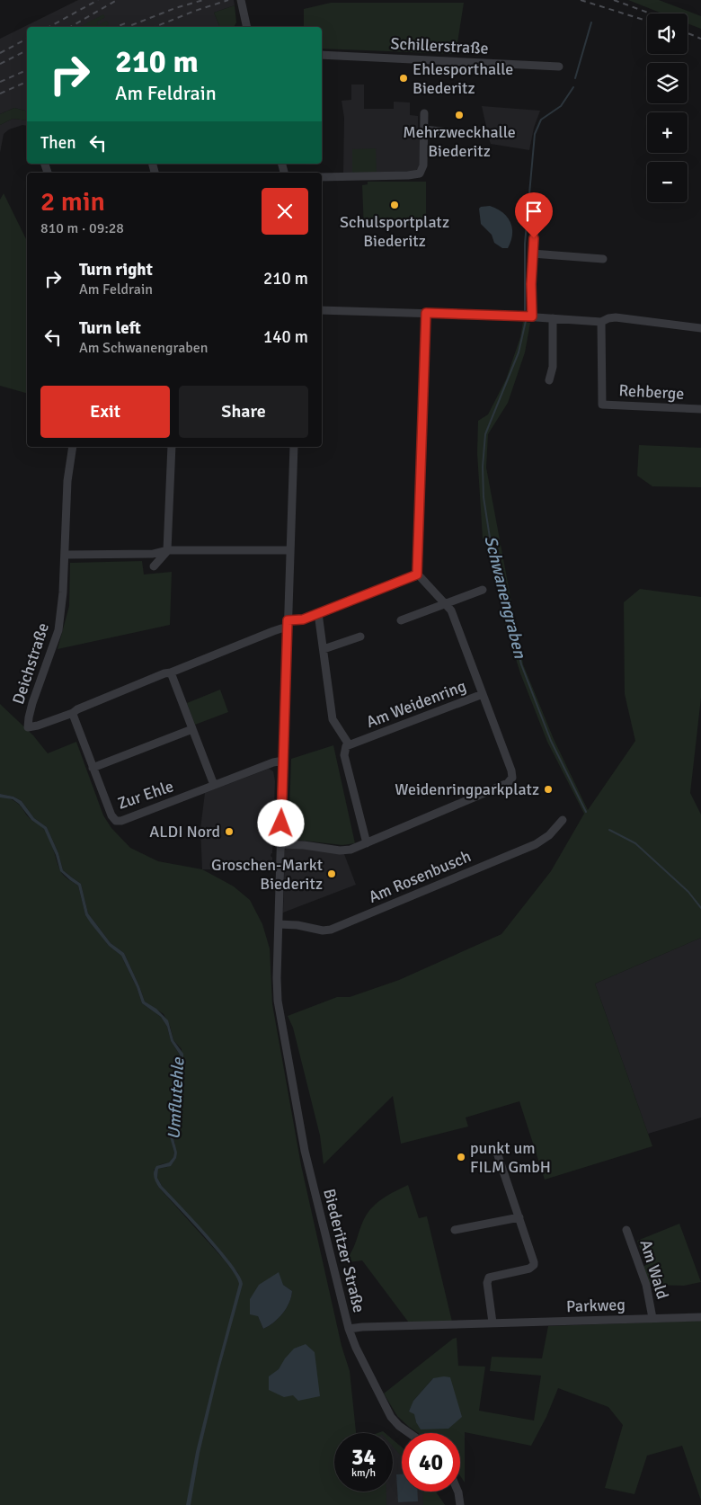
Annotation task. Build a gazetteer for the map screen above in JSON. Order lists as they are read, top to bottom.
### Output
{
  "streets": {
    "street": [
      "Schillerstraße",
      "Rehberge",
      "Deichstraße",
      "Am Weidenring",
      "Zur Ehle",
      "Am Rosenbusch",
      "Biederitzer Straße",
      "Am Wald",
      "Parkweg"
    ]
  },
  "crossings": [
    ["Deichstraße", "Zur Ehle"],
    ["Am Weidenring", "Biederitzer Straße"],
    ["Zur Ehle", "Biederitzer Straße"],
    ["Am Rosenbusch", "Biederitzer Straße"],
    ["Biederitzer Straße", "Parkweg"],
    ["Am Wald", "Parkweg"]
  ],
  "water": ["Schwanengraben", "Umflutehle"],
  "places": [
    "Ehlesporthalle Biederitz",
    "Mehrzweckhalle Biederitz",
    "Schulsportplatz Biederitz",
    "Weidenringparkplatz",
    "ALDI Nord",
    "Groschen-Markt Biederitz",
    "punkt um FILM GmbH"
  ],
  "page": {
    "map_buttons": ["+", "−"],
    "turn": ["210 m", "Am Feldrain"],
    "then": "Then",
    "heading": ["2 min", "810 m · 09:28"],
    "list": [
      {
        "name": "Turn right",
        "note": "Am Feldrain",
        "value": "210 m"
      },
      {
        "name": "Turn left",
        "note": "Am Schwanengraben",
        "value": "140 m"
      }
    ],
    "buttons": ["Exit", "Share"],
    "speed": "34 km/h",
    "limit": "40"
  }
}
